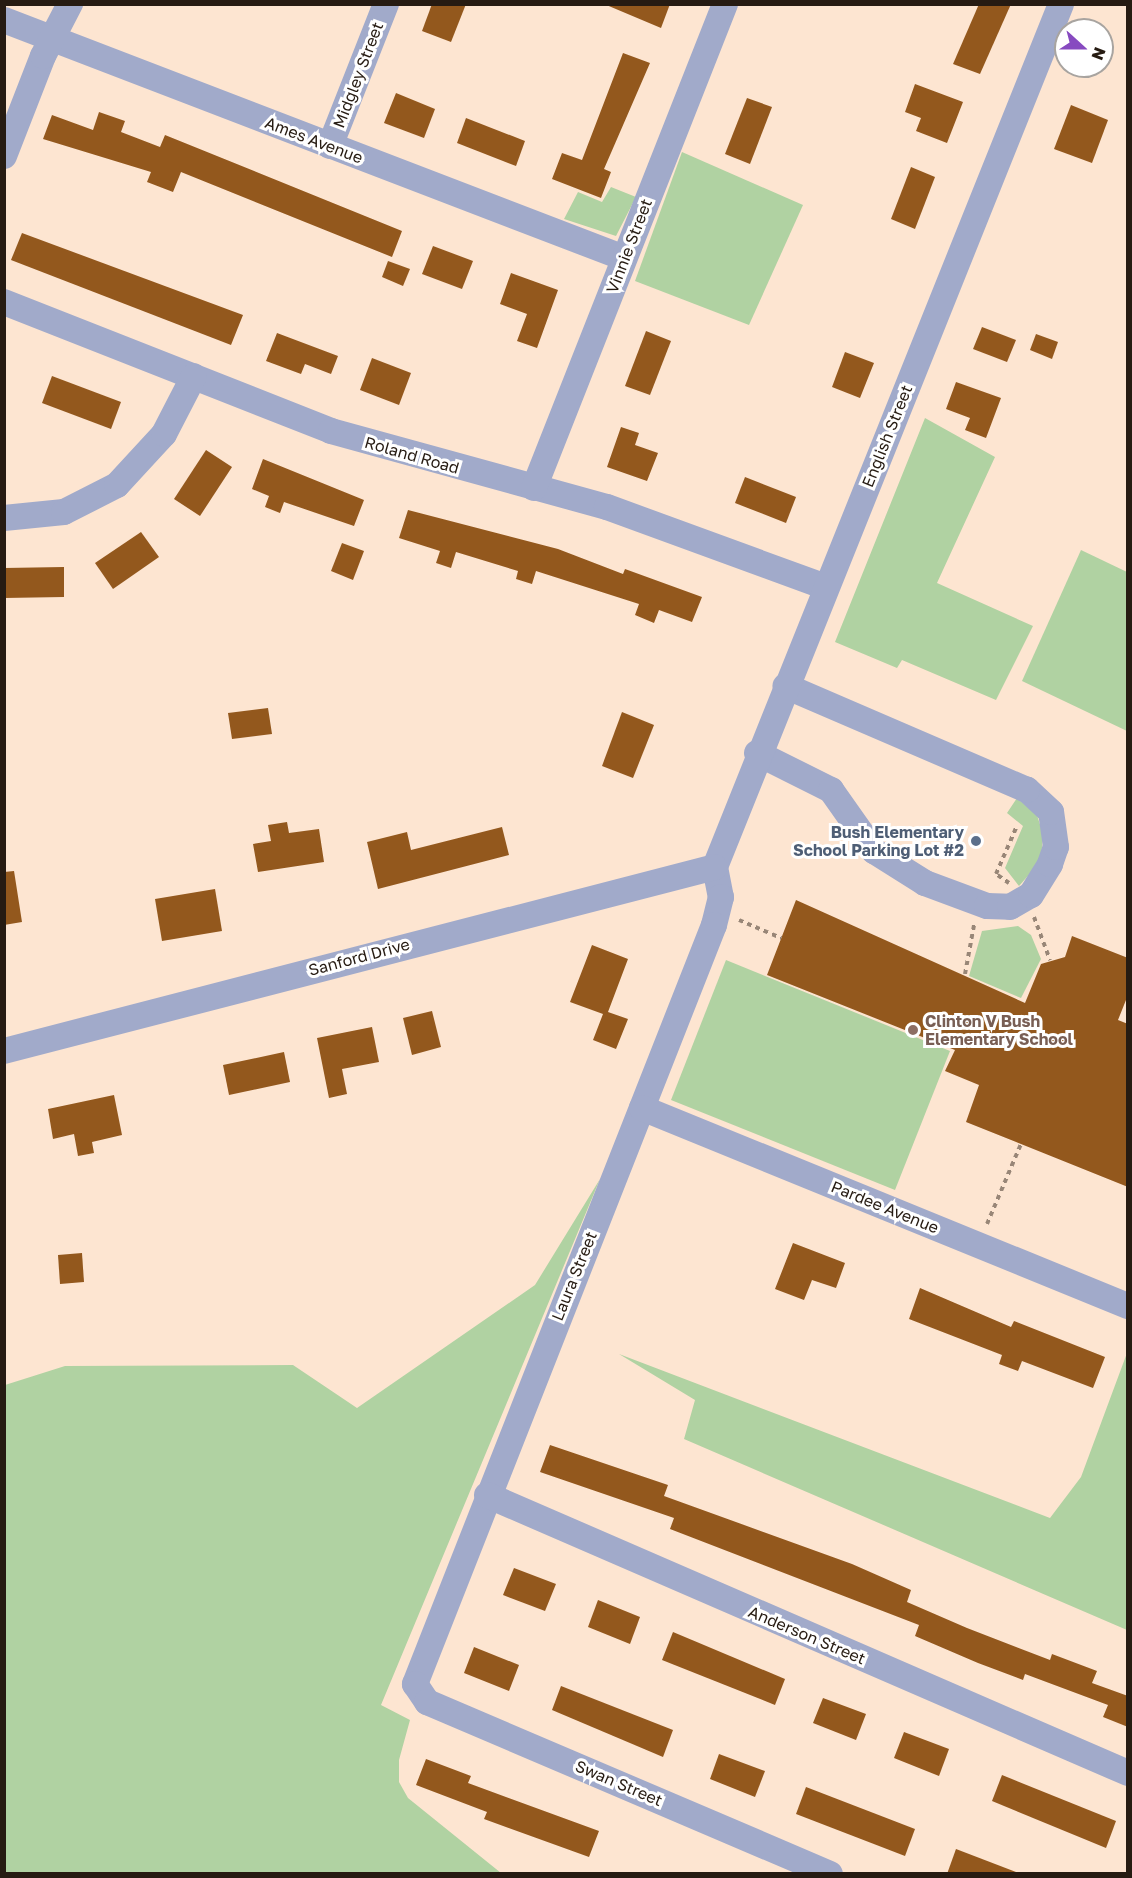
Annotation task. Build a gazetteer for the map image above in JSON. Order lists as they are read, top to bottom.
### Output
{
  "streets": {
    "street": [
      "Midgley Street",
      "Ames Avenue",
      "Vinnie Street",
      "English Street",
      "Roland Road",
      "Sanford Drive",
      "Pardee Avenue",
      "Laura Street",
      "Anderson Street",
      "Swan Street"
    ]
  },
  "crossings": [
    ["Midgley Street", "Ames Avenue"],
    ["Ames Avenue", "Vinnie Street"],
    ["Vinnie Street", "Roland Road"],
    ["English Street", "Roland Road"],
    ["English Street", "Sanford Drive"],
    ["English Street", "Laura Street"],
    ["Sanford Drive", "Laura Street"],
    ["Pardee Avenue", "Laura Street"],
    ["Laura Street", "Anderson Street"],
    ["Laura Street", "Swan Street"]
  ],
  "places": ["Bush Elementary School Parking Lot #2", "Clinton V Bush Elementary School"],
  "north": "right"
}
